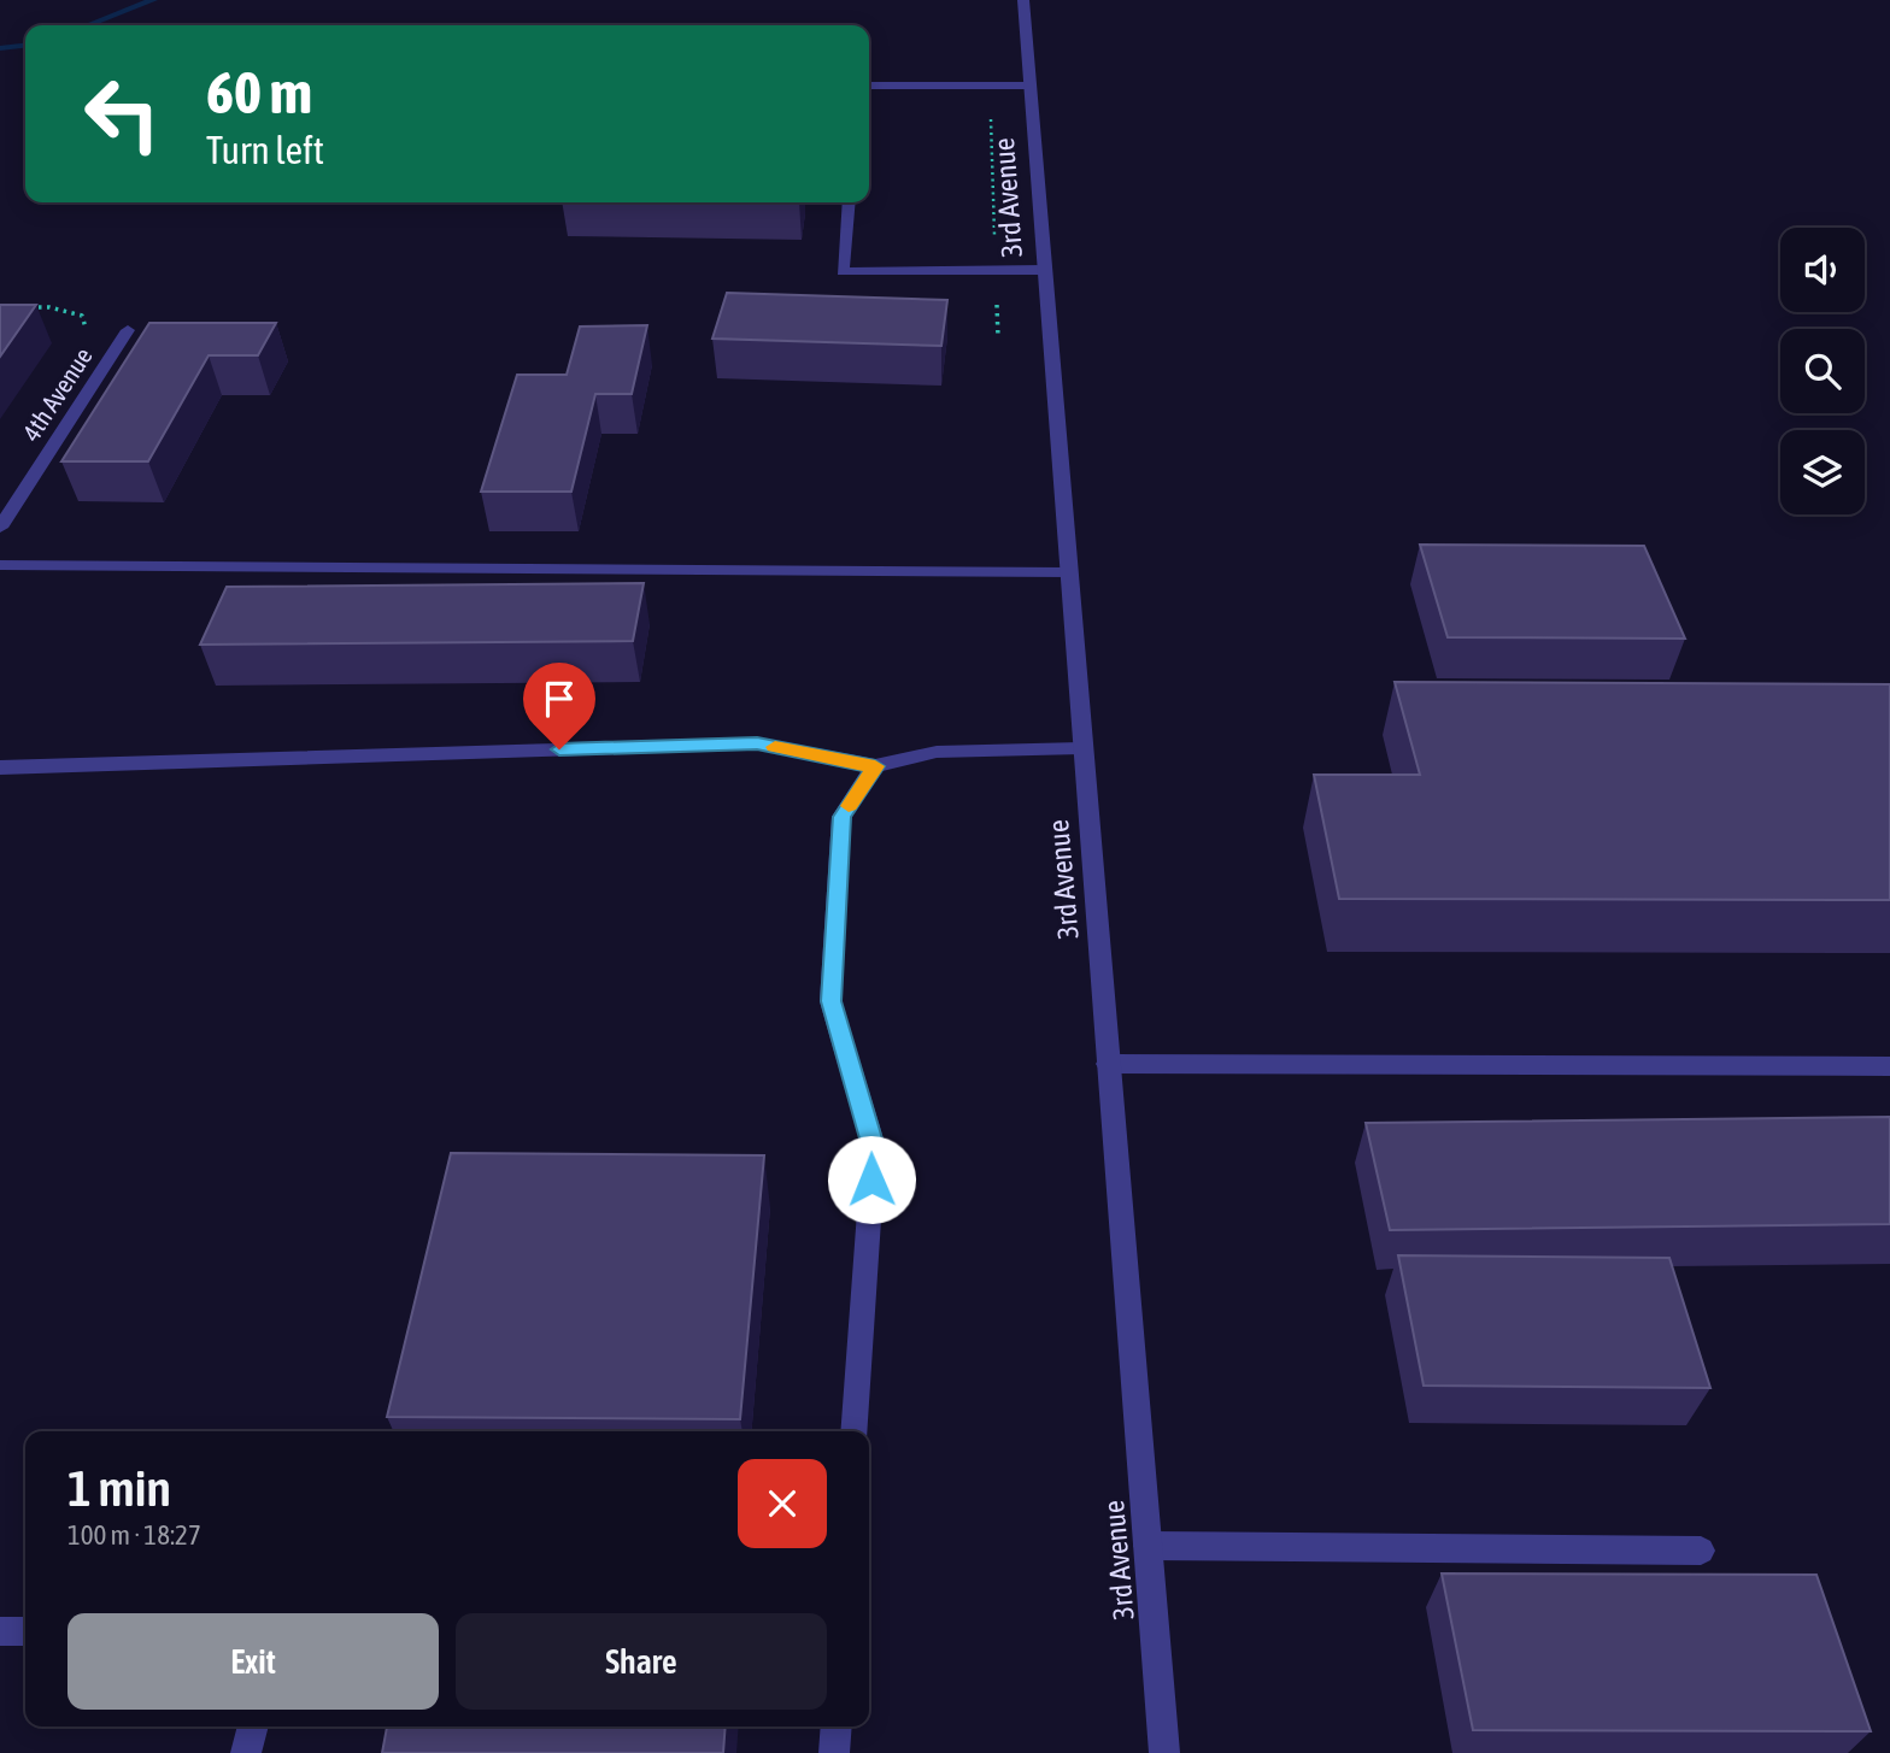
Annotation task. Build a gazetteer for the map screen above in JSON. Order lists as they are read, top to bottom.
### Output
{
  "streets": {
    "street": ["3rd Avenue", "4th Avenue"]
  },
  "page": {
    "turn": ["60 m", "Turn left"],
    "heading": ["1 min", "100 m · 18:27"],
    "buttons": ["Exit", "Share"]
  }
}
